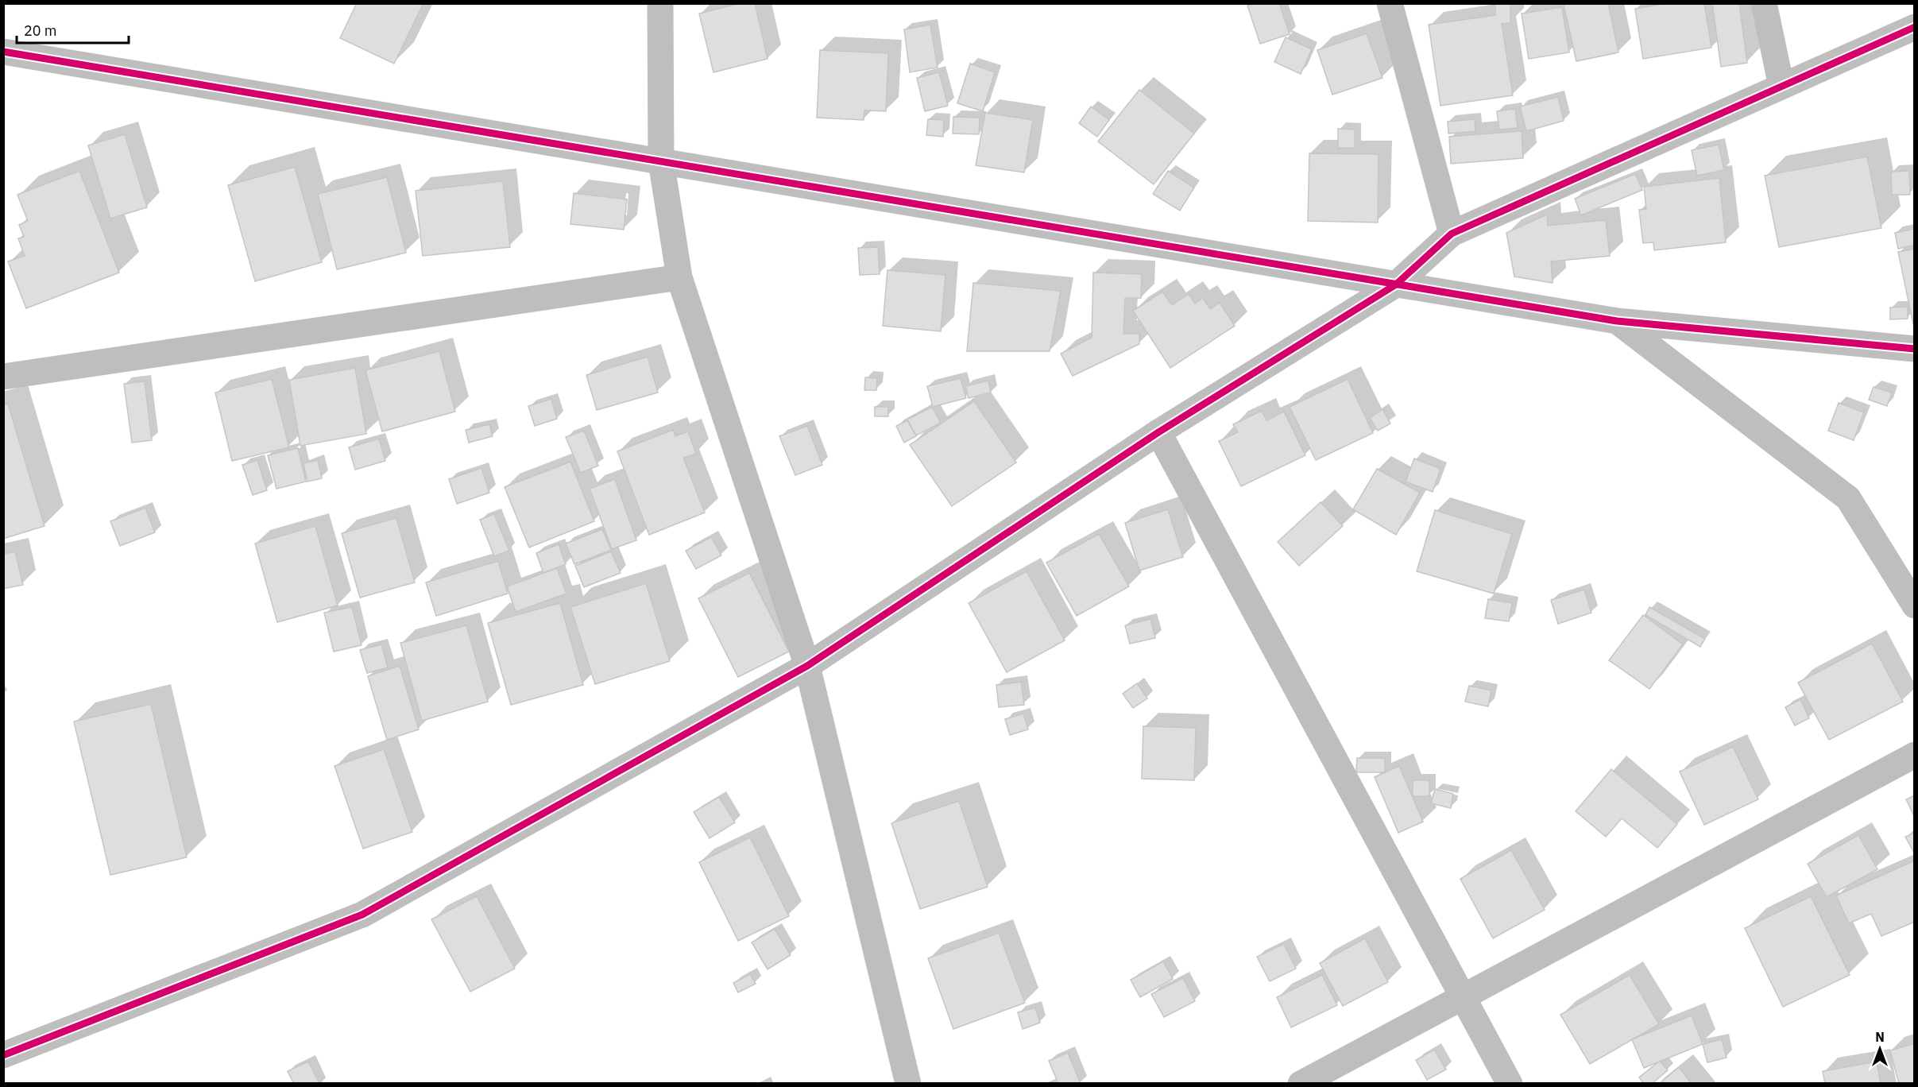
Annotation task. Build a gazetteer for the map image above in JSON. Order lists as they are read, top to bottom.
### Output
{
  "scale_bar": "20 m",
  "north": "top"
}
